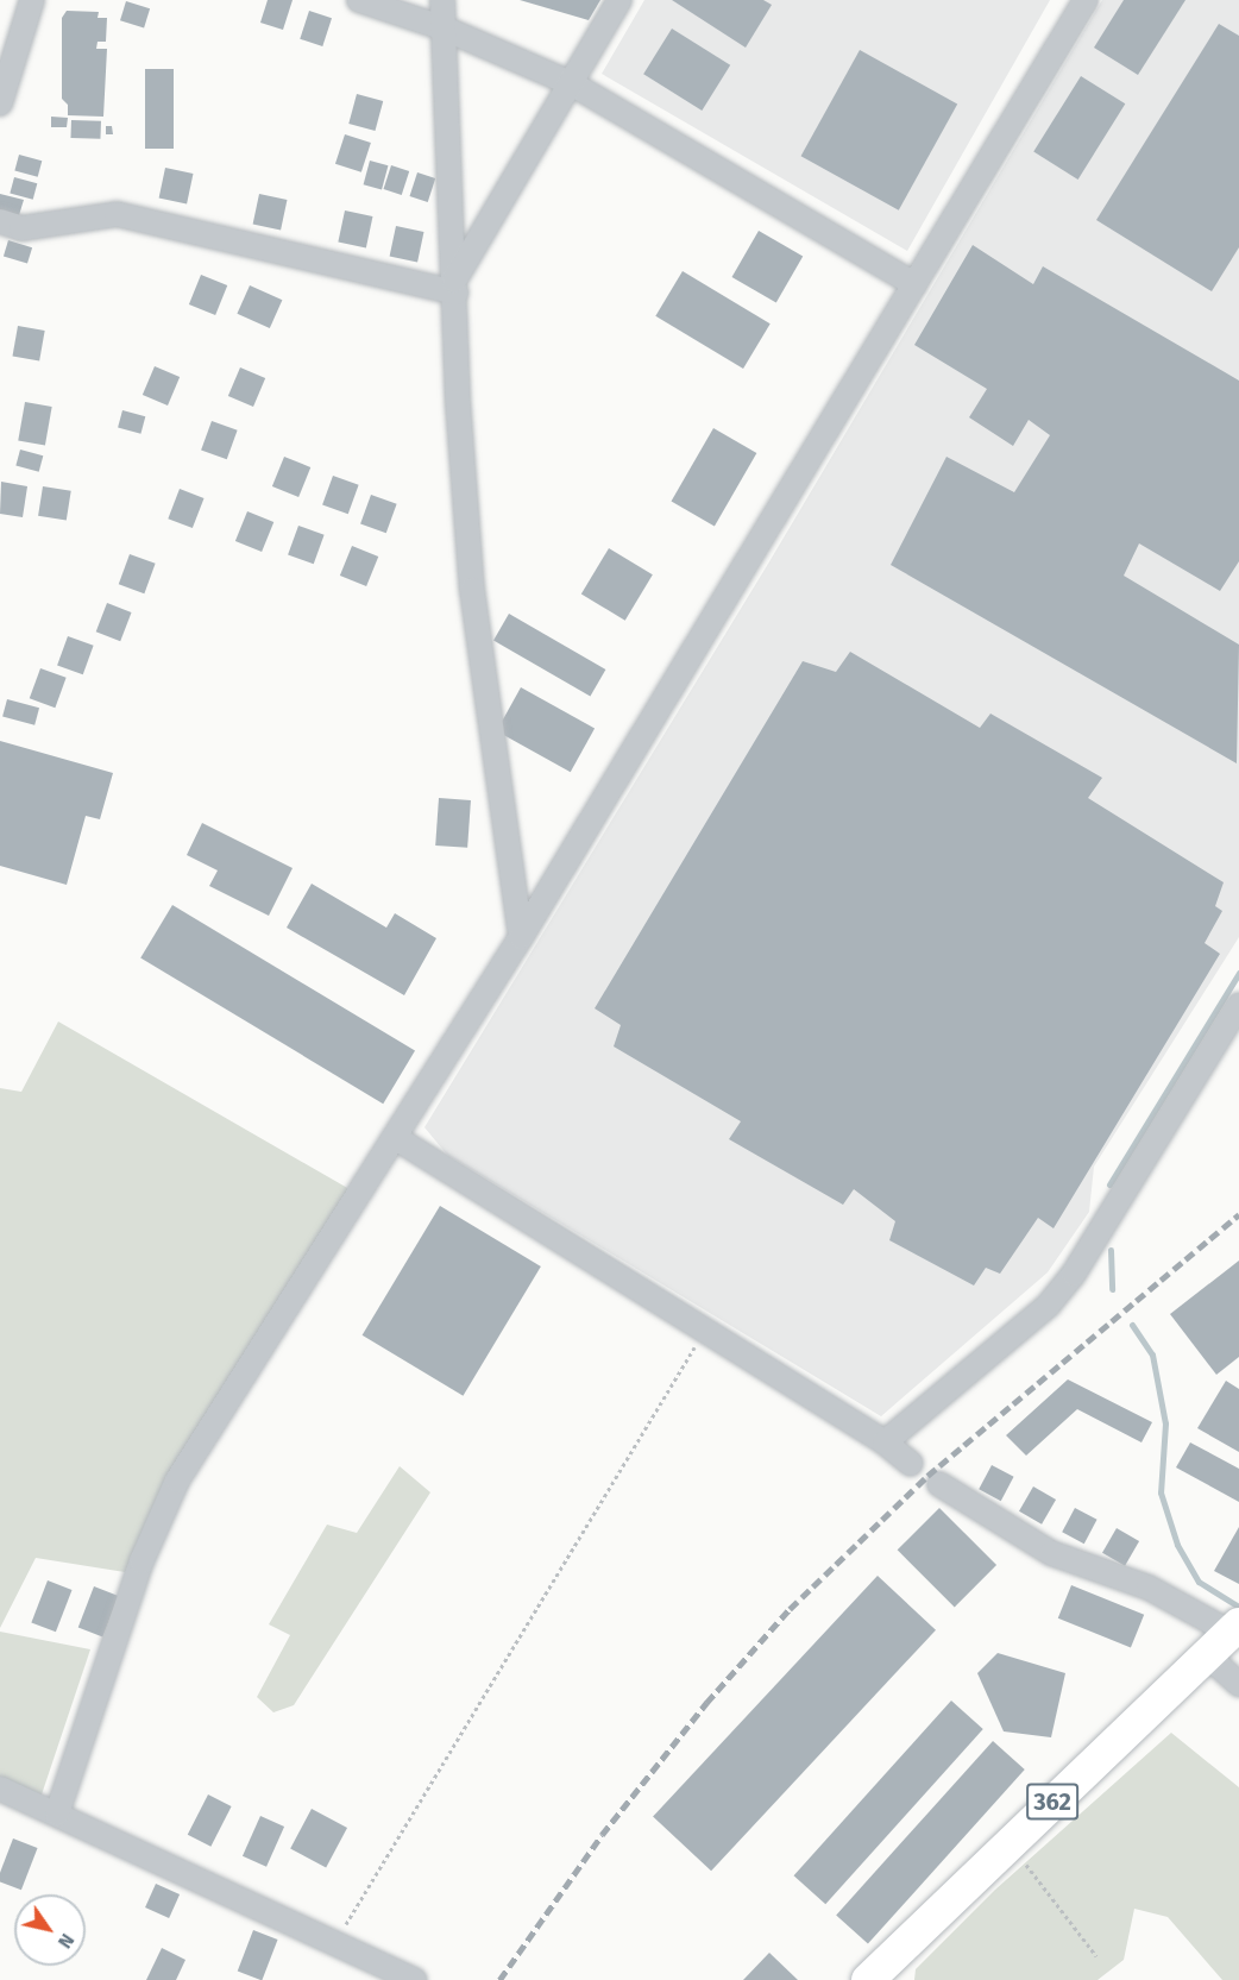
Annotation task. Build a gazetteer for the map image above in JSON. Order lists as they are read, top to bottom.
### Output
{
  "streets": {
    "highway": ["362"]
  },
  "north": "bottom right"
}
